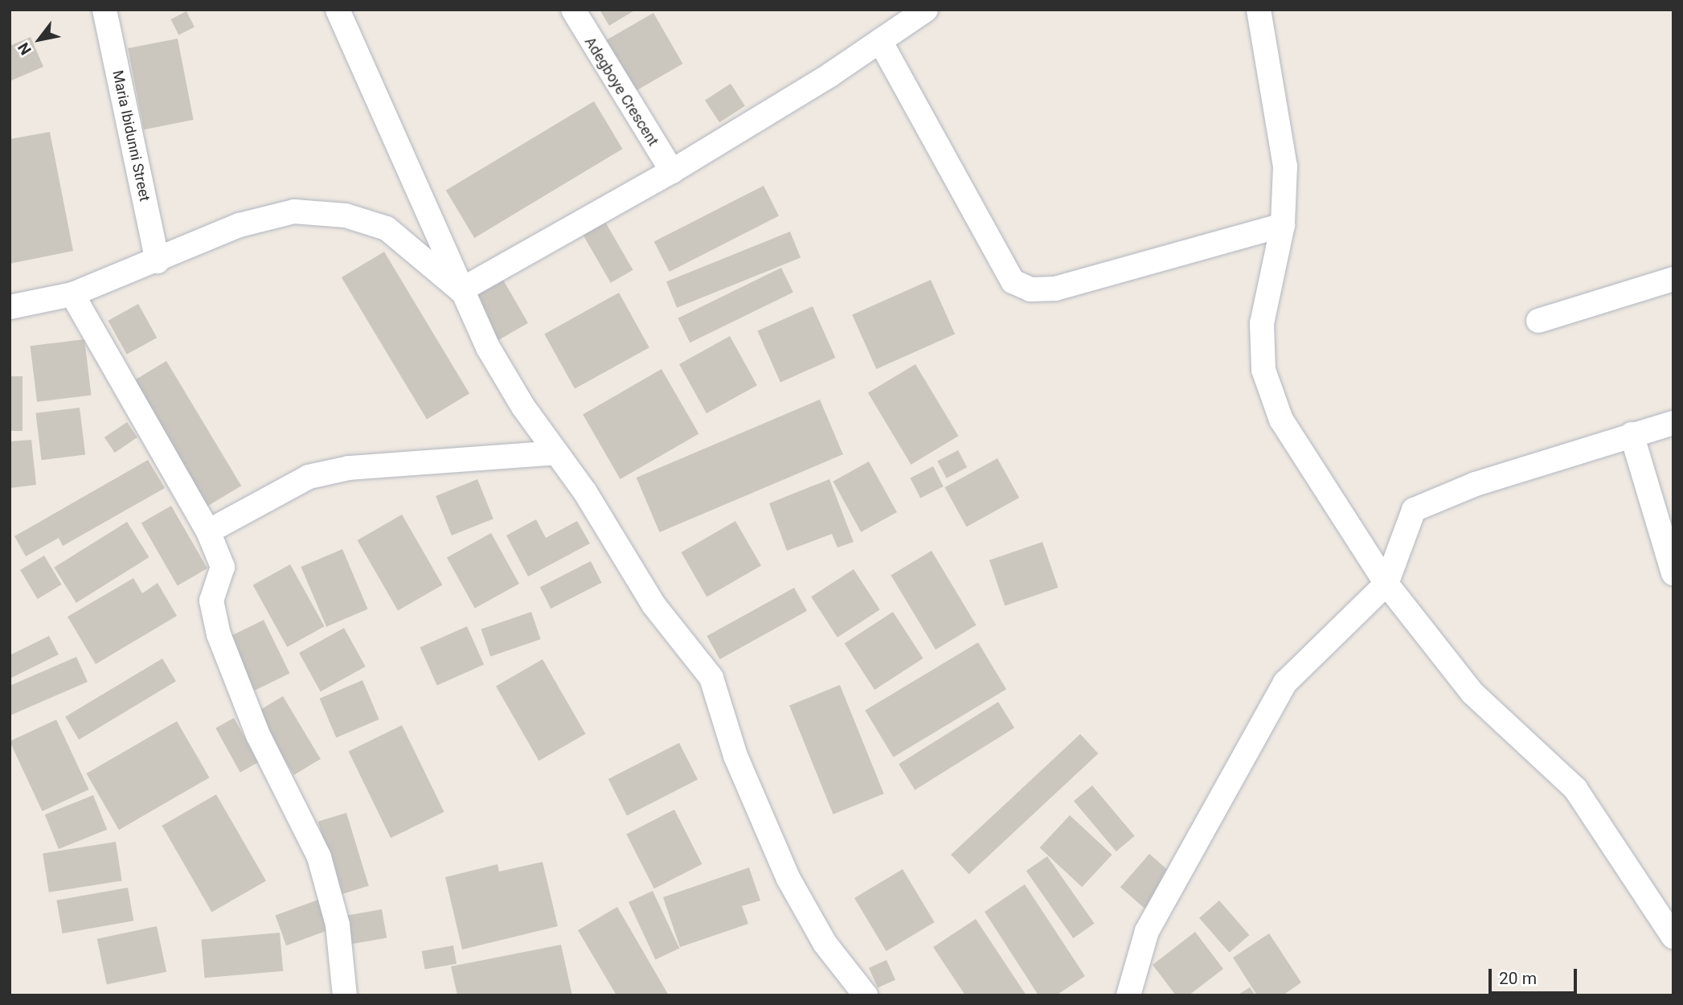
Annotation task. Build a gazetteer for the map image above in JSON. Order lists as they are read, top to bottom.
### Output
{
  "streets": {
    "street": ["Adegboye Crescent", "Maria Ibidunni Street"]
  },
  "scale_bar": "20 m",
  "north": "bottom left"
}
